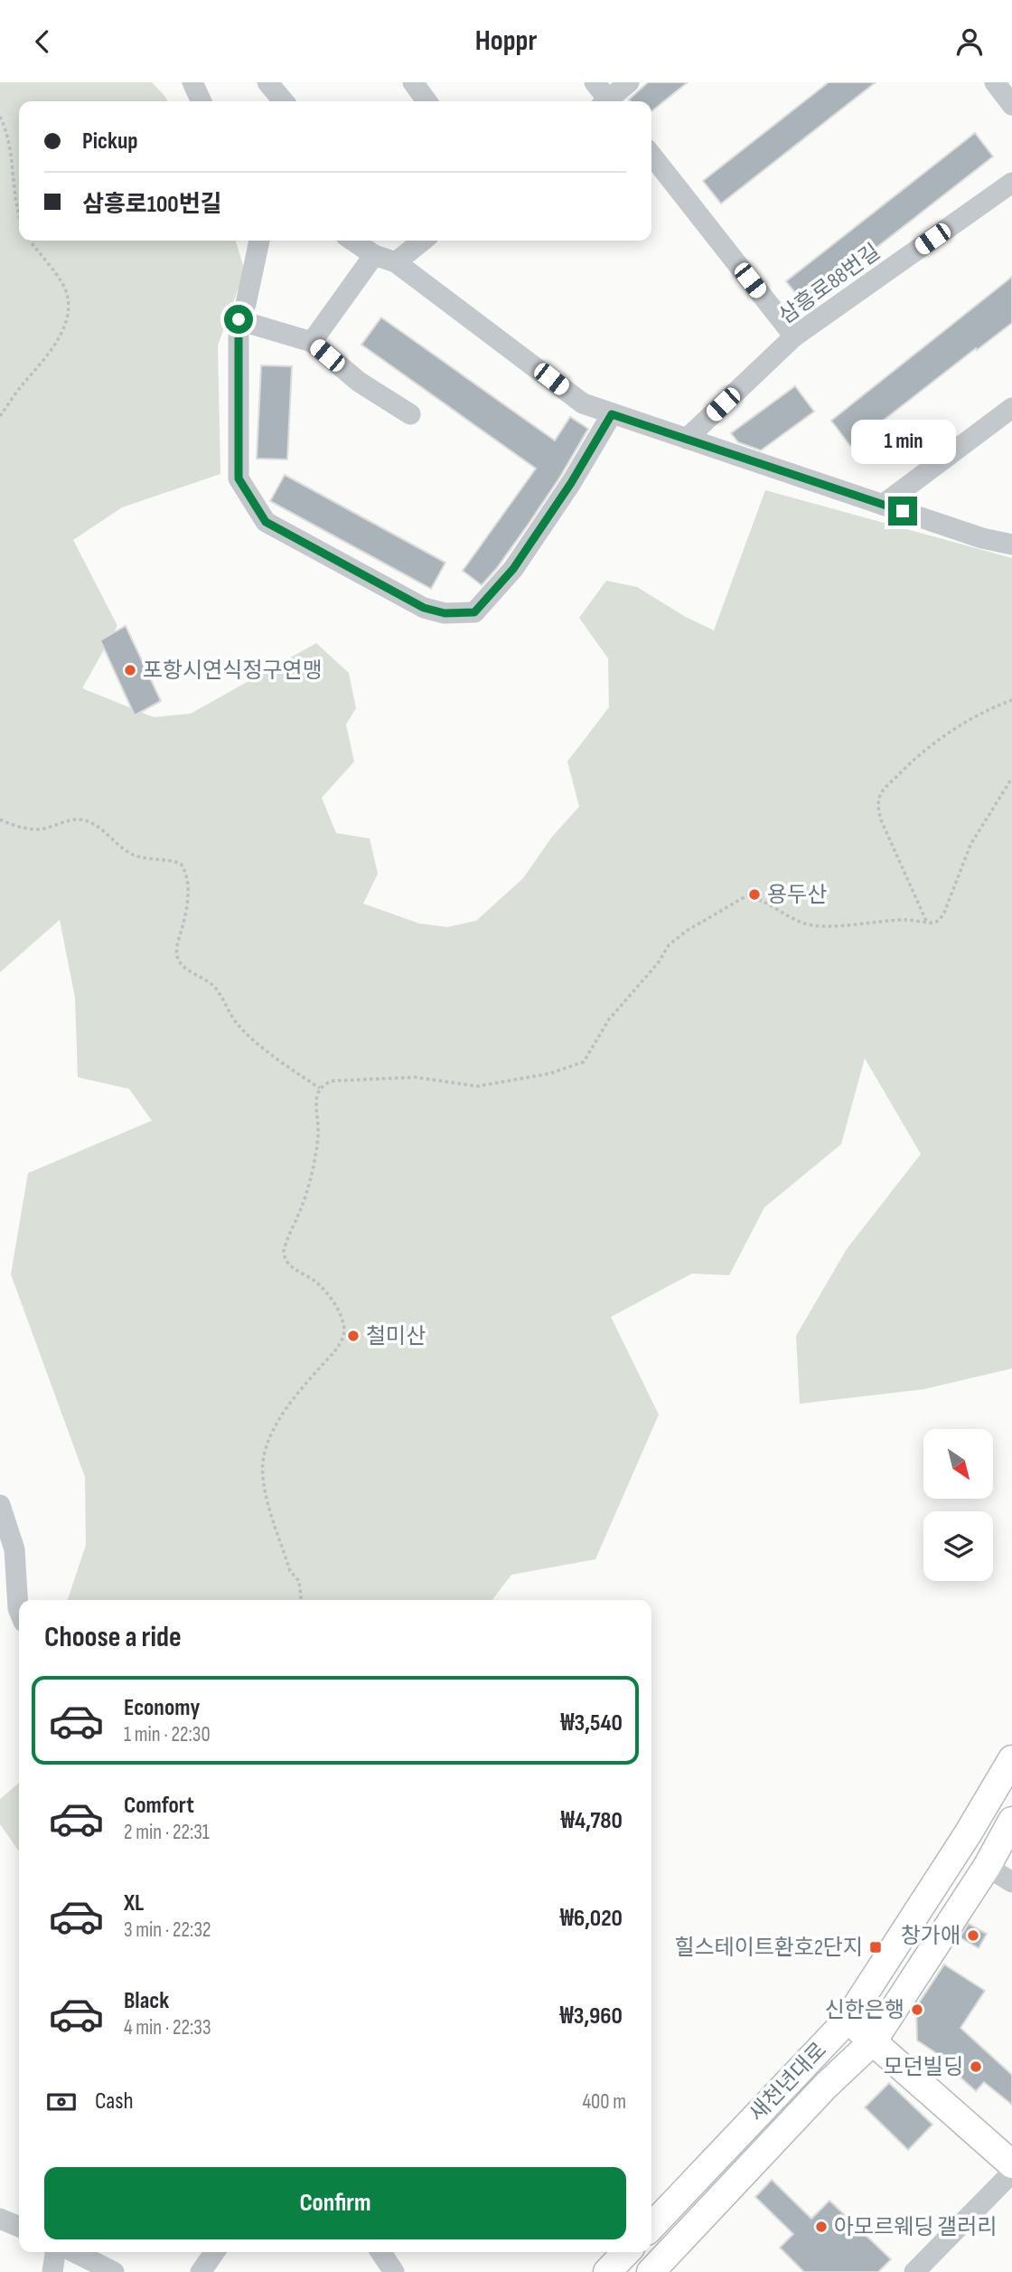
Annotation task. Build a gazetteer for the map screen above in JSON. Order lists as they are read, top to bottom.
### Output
{
  "streets": {
    "main road": ["새천년대로"],
    "street": ["삼흥로88번길"]
  },
  "places": {
    "other": [
      "포항시연식정구연맹",
      "용두산",
      "철미산",
      "창가애",
      "신한은행",
      "모던빌딩",
      "아모르웨딩 갤러리"
    ],
    "transit": ["힐스테이트환호2단지"]
  },
  "north": "bottom right",
  "page": {
    "header": "Hoppr",
    "banner": ["Pickup", "삼흥로100번길"],
    "bubble": "1 min",
    "heading": "Choose a ride",
    "list": [
      {
        "name": "Economy",
        "note": "1 min · 22:30",
        "value": "₩3,540"
      },
      {
        "name": "Comfort",
        "note": "2 min · 22:31",
        "value": "₩4,780"
      },
      {
        "name": "XL",
        "note": "3 min · 22:32",
        "value": "₩6,020"
      },
      {
        "name": "Black",
        "note": "4 min · 22:33",
        "value": "₩3,960"
      }
    ],
    "pay": ["Cash", "400 m"],
    "buttons": "Confirm"
  }
}
